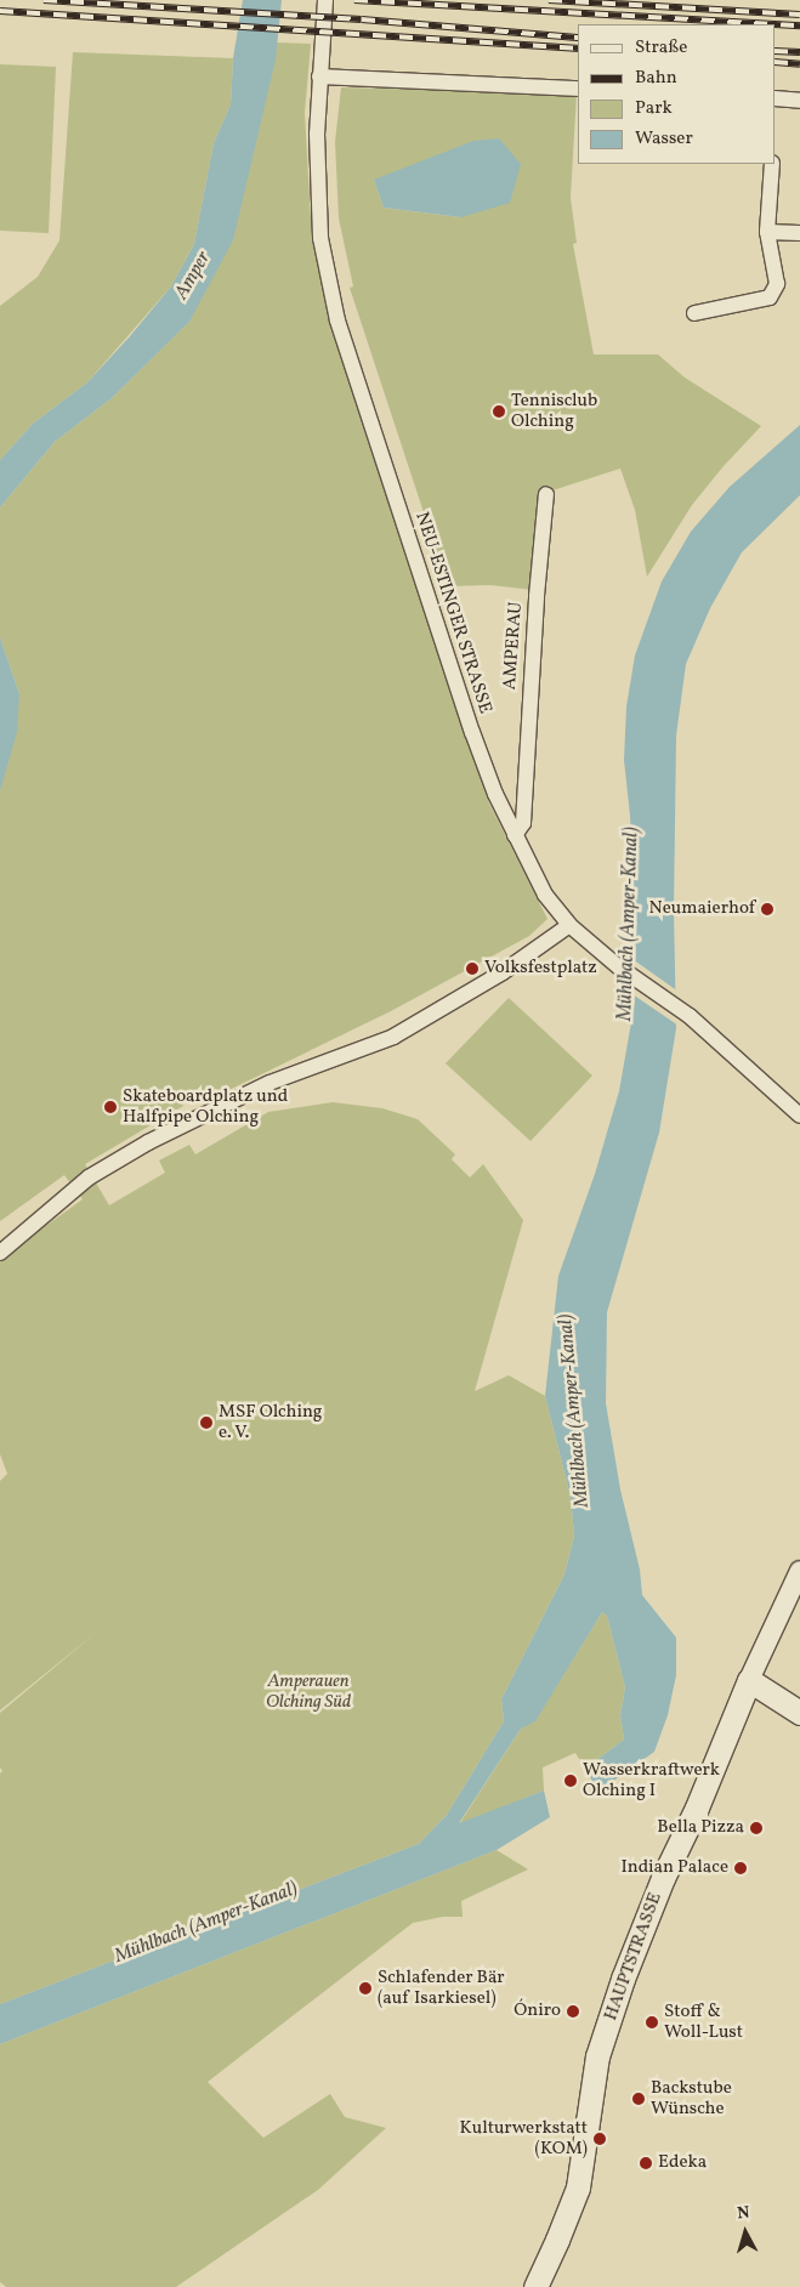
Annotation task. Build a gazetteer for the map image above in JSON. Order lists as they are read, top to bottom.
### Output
{
  "streets": {
    "main road": ["HAUPTSTRASSE"],
    "street": ["NEU-ESTINGER STRASSE", "AMPERAU"]
  },
  "crossings": [
    ["NEU-ESTINGER STRASSE", "AMPERAU"]
  ],
  "water": ["Amper", "Mühlbach (Amper-Kanal)"],
  "parks": ["Amperauen Olching Süd"],
  "places": [
    "Tennisclub Olching",
    "Neumaierhof",
    "Volksfestplatz",
    "Skateboardplatz und Halfpipe Olching",
    "MSF Olching e. V.",
    "Wasserkraftwerk Olching I",
    "Bella Pizza",
    "Indian Palace",
    "Schlafender Bär (auf Isarkiesel)",
    "Óniro",
    "Stoff & Woll-Lust",
    "Backstube Wünsche",
    "Kulturwerkstatt (KOM)",
    "Edeka"
  ],
  "legend": [
    "Straße",
    "Bahn",
    "Park",
    "Wasser"
  ],
  "north": "top"
}
